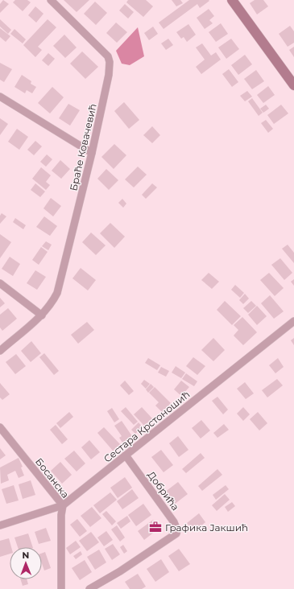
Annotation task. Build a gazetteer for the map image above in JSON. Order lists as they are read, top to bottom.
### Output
{
  "streets": {
    "street": [
      "Браће Ковачевић",
      "Сестара Крстоношић",
      "Босанска",
      "Добрића"
    ]
  },
  "crossings": [
    ["Сестара Крстоношић", "Босанска"],
    ["Сестара Крстоношић", "Добрића"]
  ],
  "places": {
    "office": ["Графика Јакшић"]
  },
  "north": "top"
}
